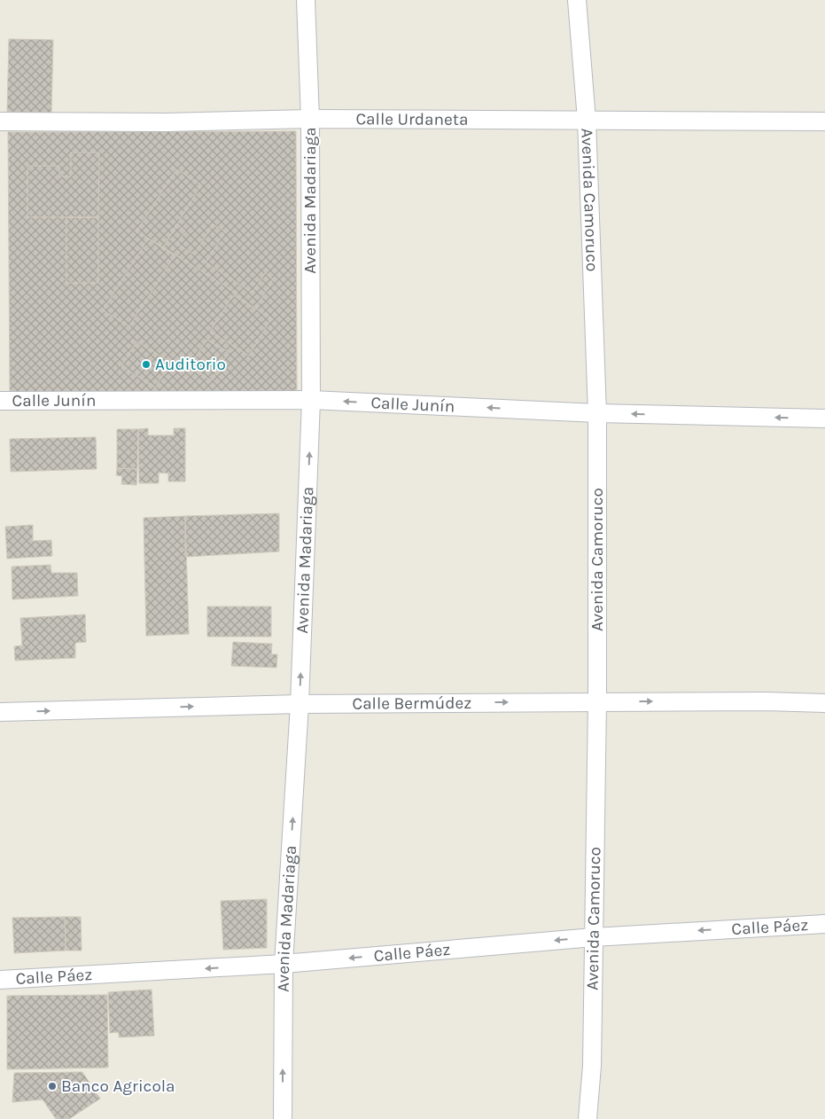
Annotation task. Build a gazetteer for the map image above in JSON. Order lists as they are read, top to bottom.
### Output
{
  "streets": {
    "street": [
      "Calle Urdaneta",
      "Avenida Madariaga",
      "Avenida Camoruco",
      "Calle Junín",
      "Calle Bermúdez",
      "Calle Páez"
    ]
  },
  "crossings": [
    ["Calle Urdaneta", "Avenida Madariaga"],
    ["Calle Urdaneta", "Avenida Camoruco"],
    ["Avenida Madariaga", "Calle Junín"],
    ["Avenida Madariaga", "Calle Bermúdez"],
    ["Avenida Madariaga", "Calle Páez"],
    ["Avenida Camoruco", "Calle Junín"],
    ["Avenida Camoruco", "Calle Bermúdez"],
    ["Avenida Camoruco", "Calle Páez"]
  ],
  "one_way": [
    "Avenida Madariaga",
    "Calle Junín",
    "Calle Bermúdez",
    "Calle Páez"
  ],
  "places": ["Auditorio", "Banco Agricola"]
}
